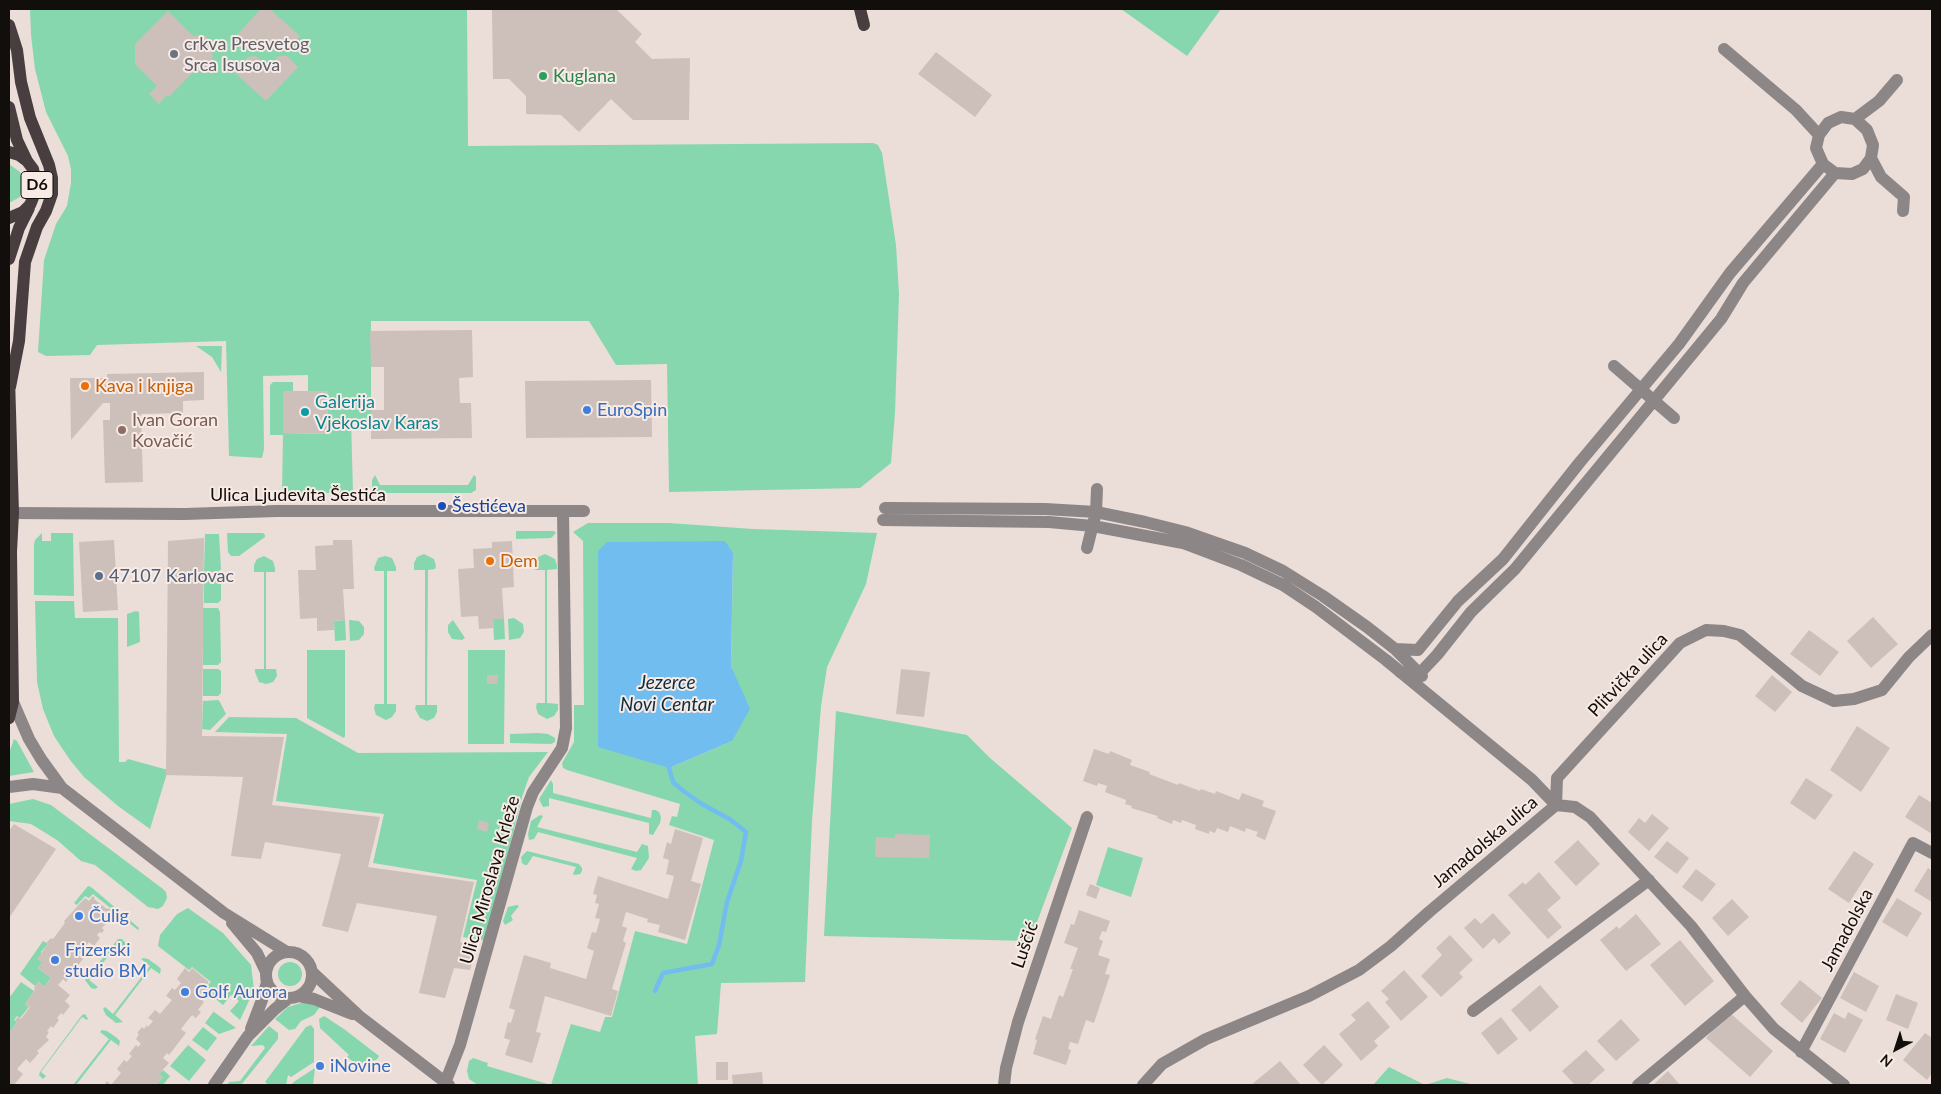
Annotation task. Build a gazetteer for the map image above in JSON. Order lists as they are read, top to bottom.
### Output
{
  "streets": {
    "main road": ["D6"],
    "street": [
      "Ulica Ljudevita Šestića",
      "Plitvička ulica",
      "Jamadolska ulica",
      "Ulica Miroslava Krleže",
      "Jamadolska",
      "Luščić"
    ]
  },
  "crossings": [
    ["Ulica Ljudevita Šestića", "Ulica Miroslava Krleže"],
    ["Plitvička ulica", "Jamadolska ulica"],
    ["Jamadolska ulica", "Jamadolska"]
  ],
  "water": ["Jezerce Novi Centar"],
  "places": [
    "crkva Presvetog Srca Isusova",
    "Kuglana",
    "Kava i knjiga",
    "EuroSpin",
    "Galerija Vjekoslav Karas",
    "Ivan Goran Kovačić",
    "Šestićeva",
    "Dem",
    "47107 Karlovac",
    "Čulig",
    "Frizerski studio BM",
    "Golf Aurora",
    "iNovine"
  ],
  "north": "bottom left"
}
